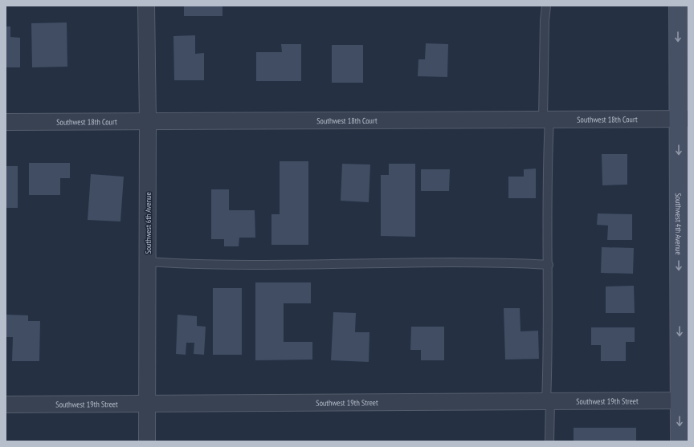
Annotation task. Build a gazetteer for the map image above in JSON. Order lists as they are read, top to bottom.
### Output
{
  "streets": {
    "main road": ["Southwest 4th Avenue"],
    "street": ["Southwest 18th Court", "Southwest 6th Avenue", "Southwest 19th Street"]
  },
  "crossings": [
    ["Southwest 18th Court", "Southwest 6th Avenue"],
    ["Southwest 18th Court", "Southwest 4th Avenue"],
    ["Southwest 6th Avenue", "Southwest 19th Street"],
    ["Southwest 4th Avenue", "Southwest 19th Street"]
  ],
  "one_way": ["Southwest 4th Avenue"]
}
